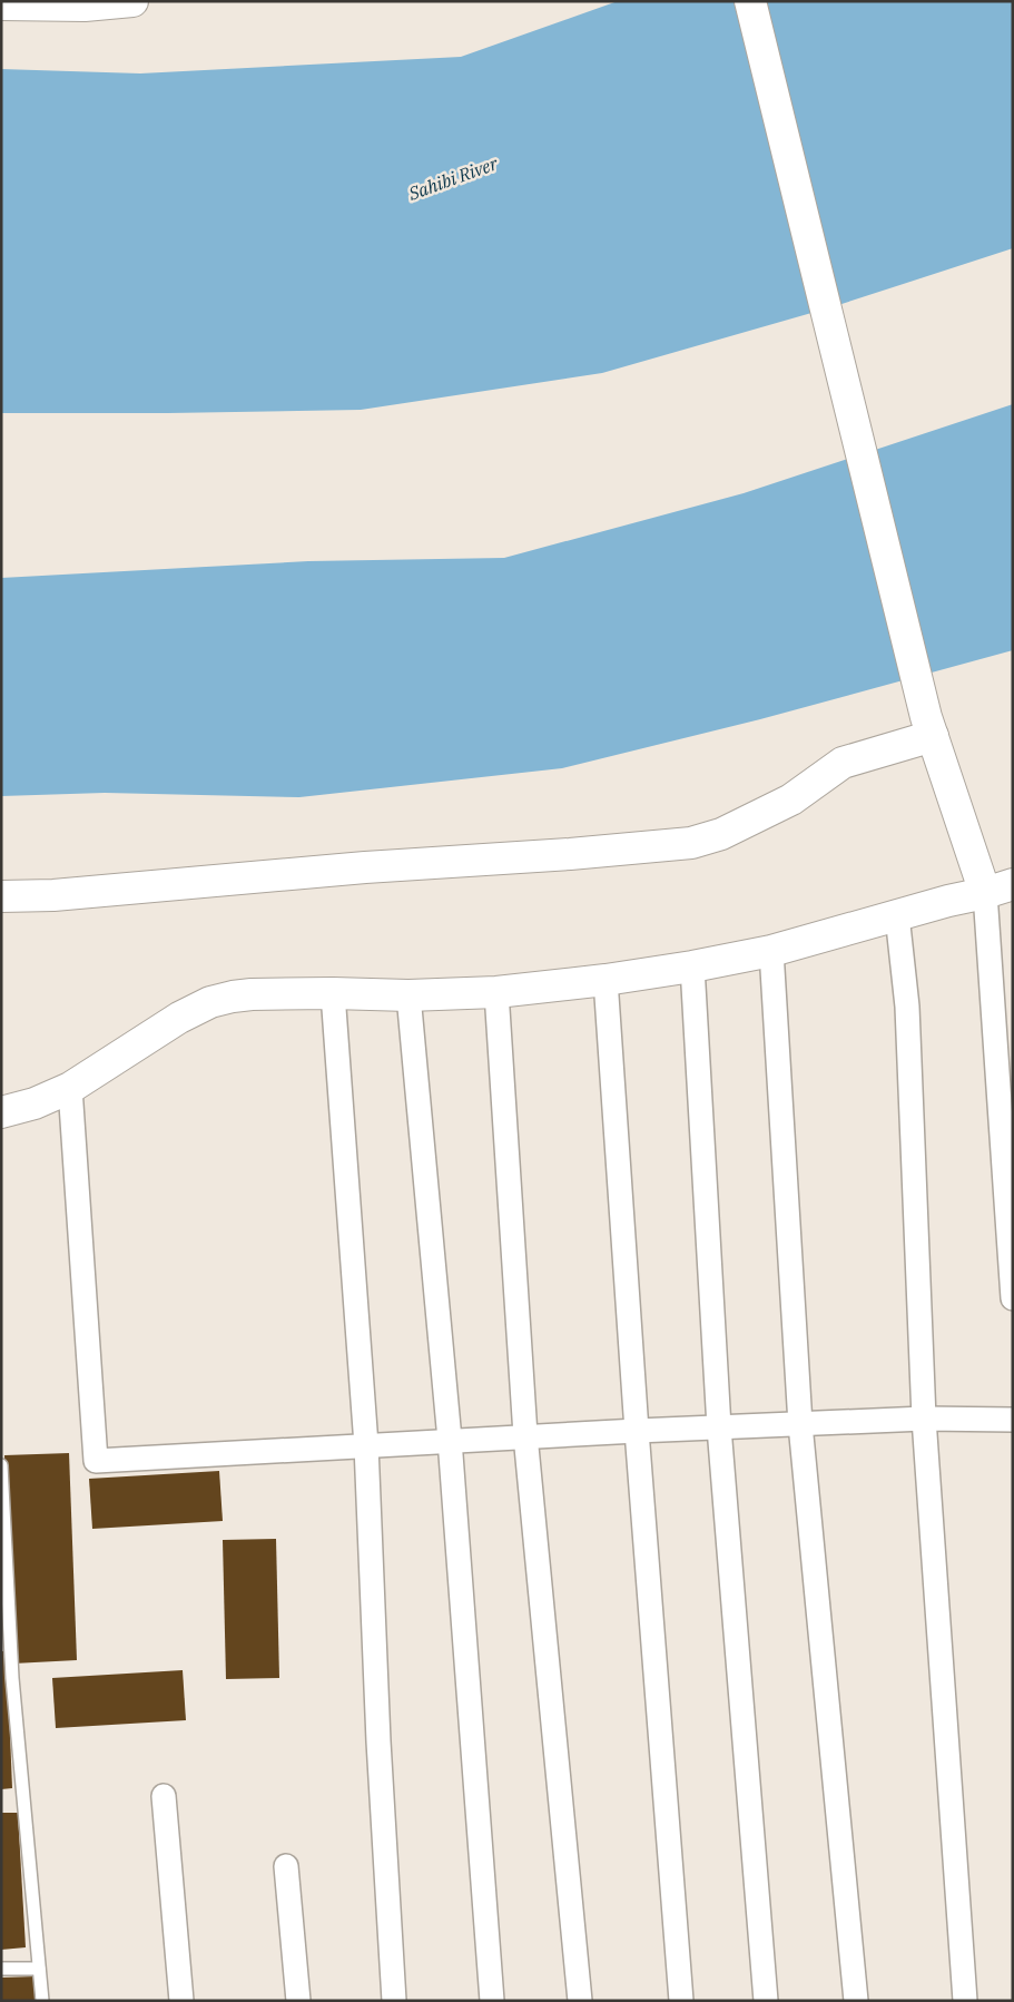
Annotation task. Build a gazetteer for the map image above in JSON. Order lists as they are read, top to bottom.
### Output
{
  "water": ["Sahibi River"]
}
